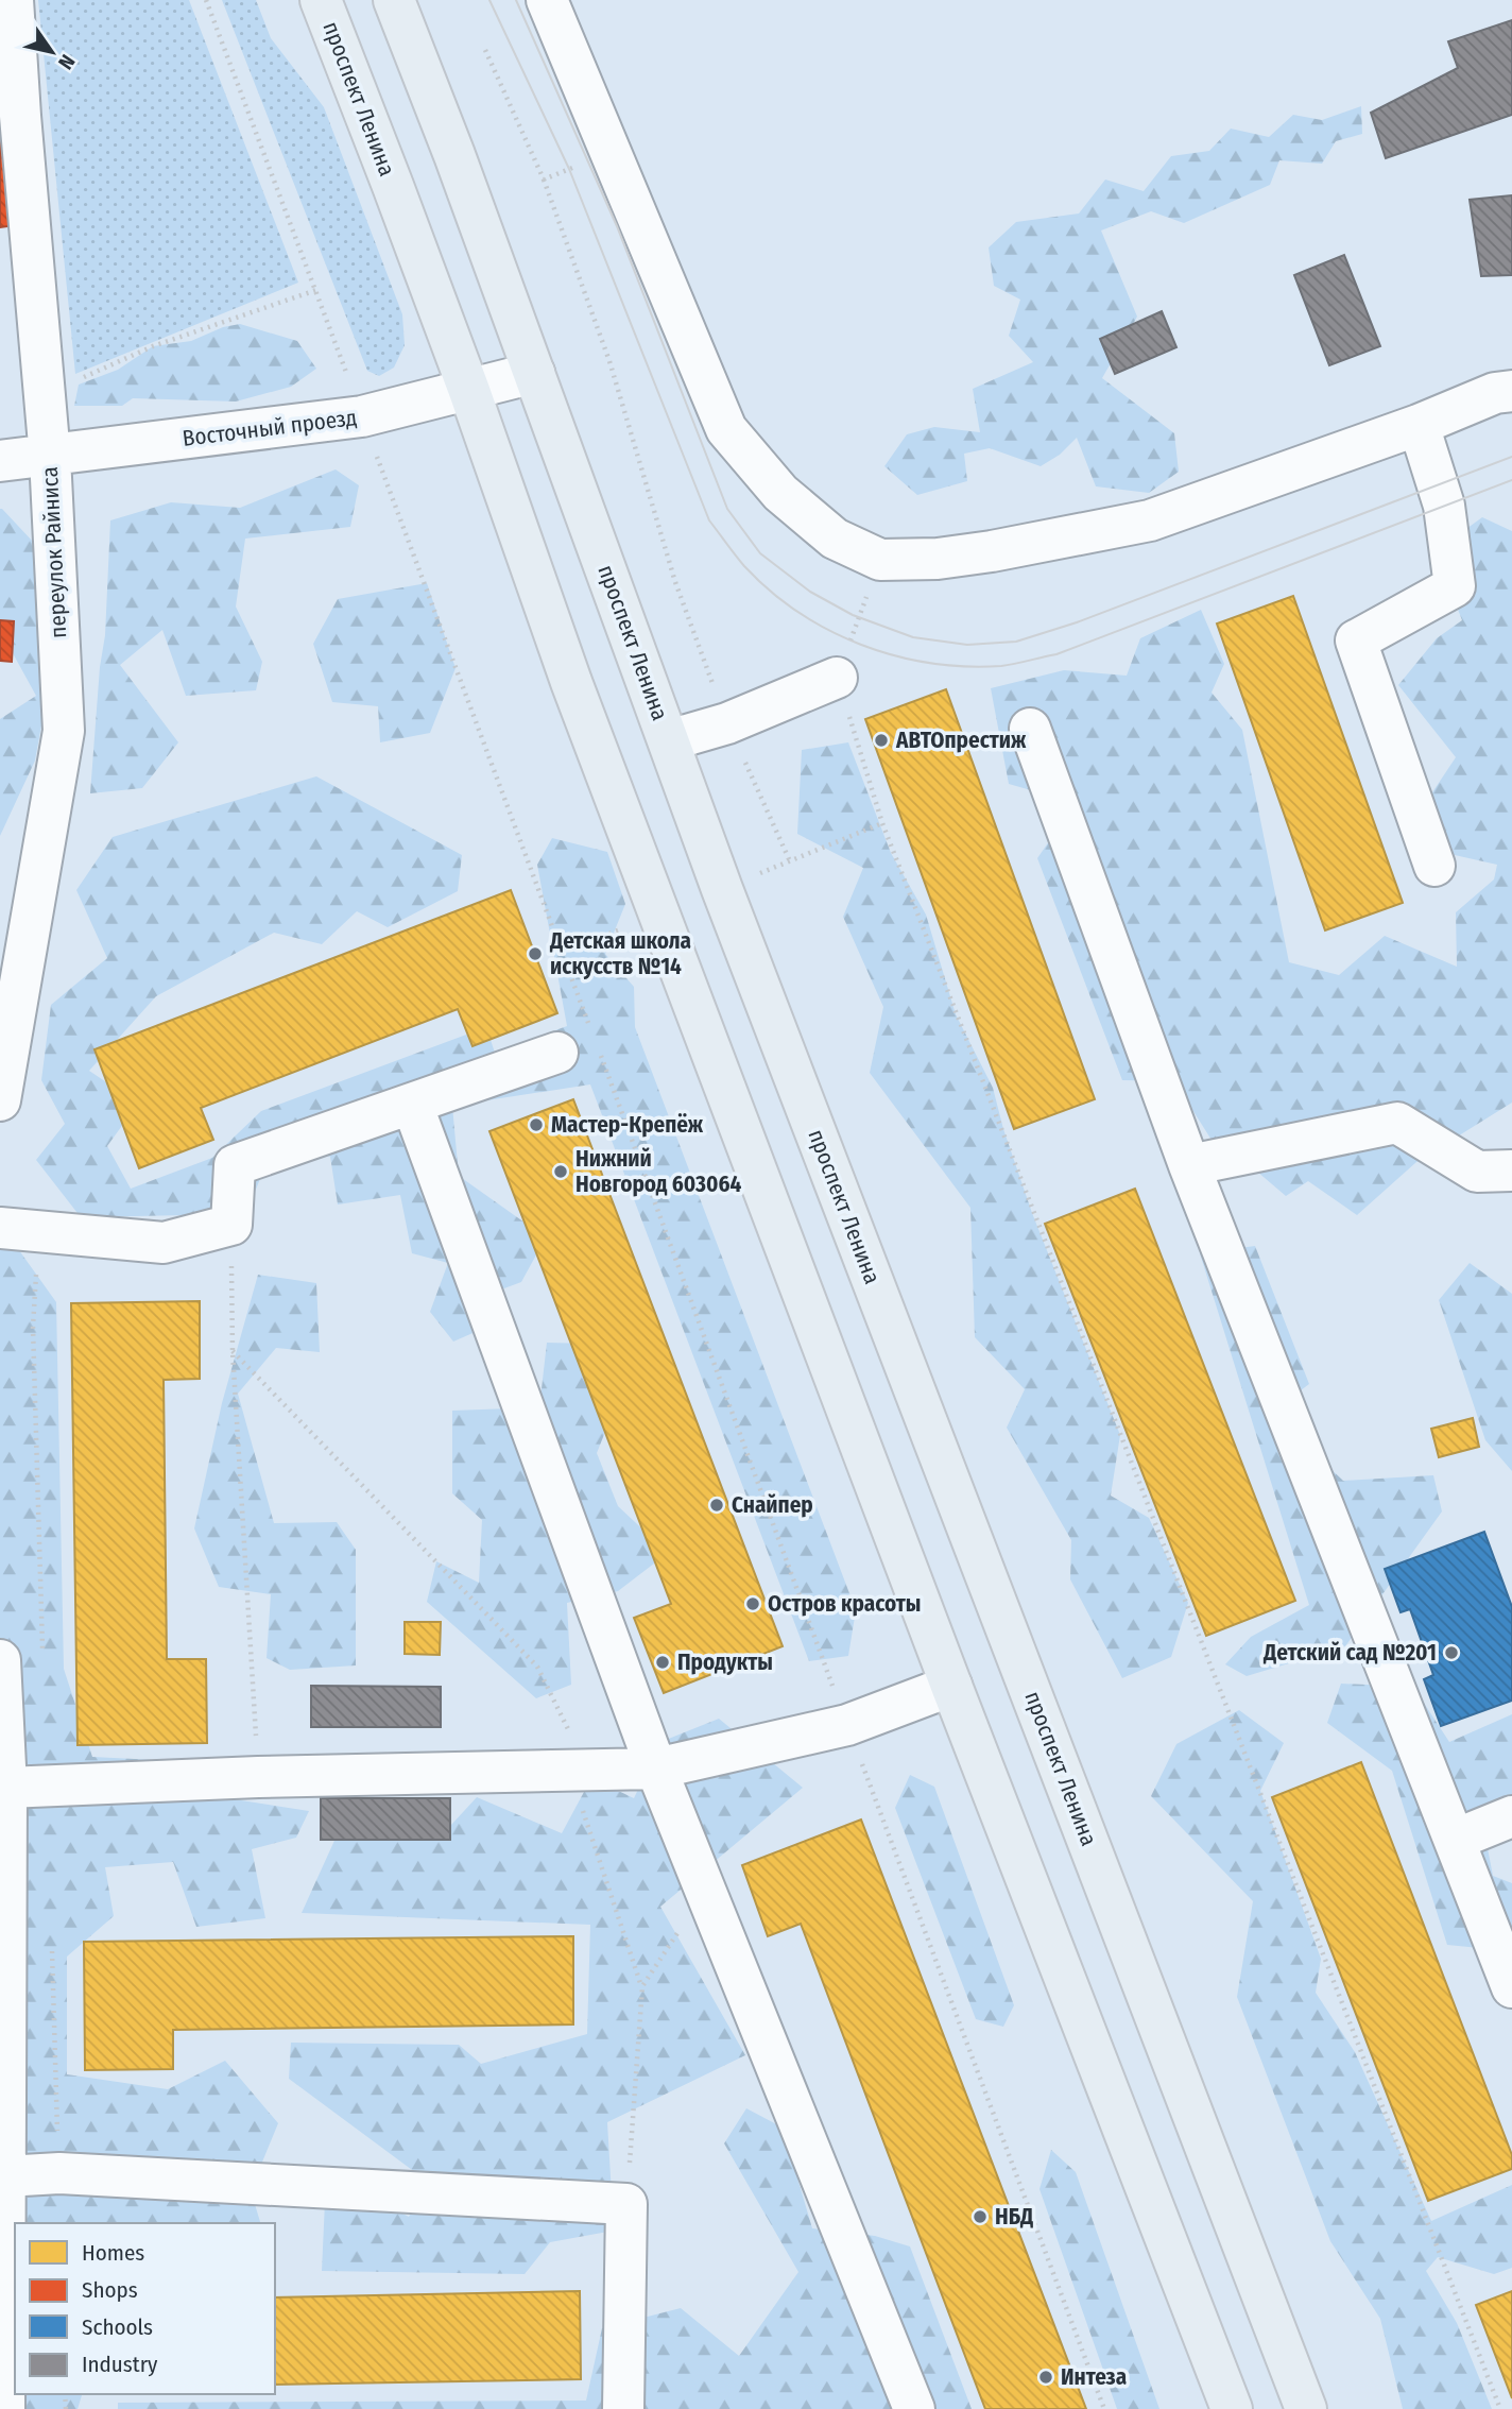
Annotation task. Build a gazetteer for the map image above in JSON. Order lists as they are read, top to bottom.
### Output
{
  "streets": {
    "main road": ["проспект Ленина"],
    "street": ["Восточный проезд", "переулок Райниса"]
  },
  "crossings": [
    ["проспект Ленина", "Восточный проезд"],
    ["Восточный проезд", "переулок Райниса"]
  ],
  "places": [
    "АВТОпрестиж",
    "Детская школа искусств №14",
    "Мастер-Крепёж",
    "Нижний Новгород 603064",
    "Снайпер",
    "Остров красоты",
    "Детский сад №201",
    "Продукты",
    "НБД",
    "Интеза"
  ],
  "legend": [
    "Homes",
    "Shops",
    "Schools",
    "Industry"
  ],
  "north": "bottom right"
}
